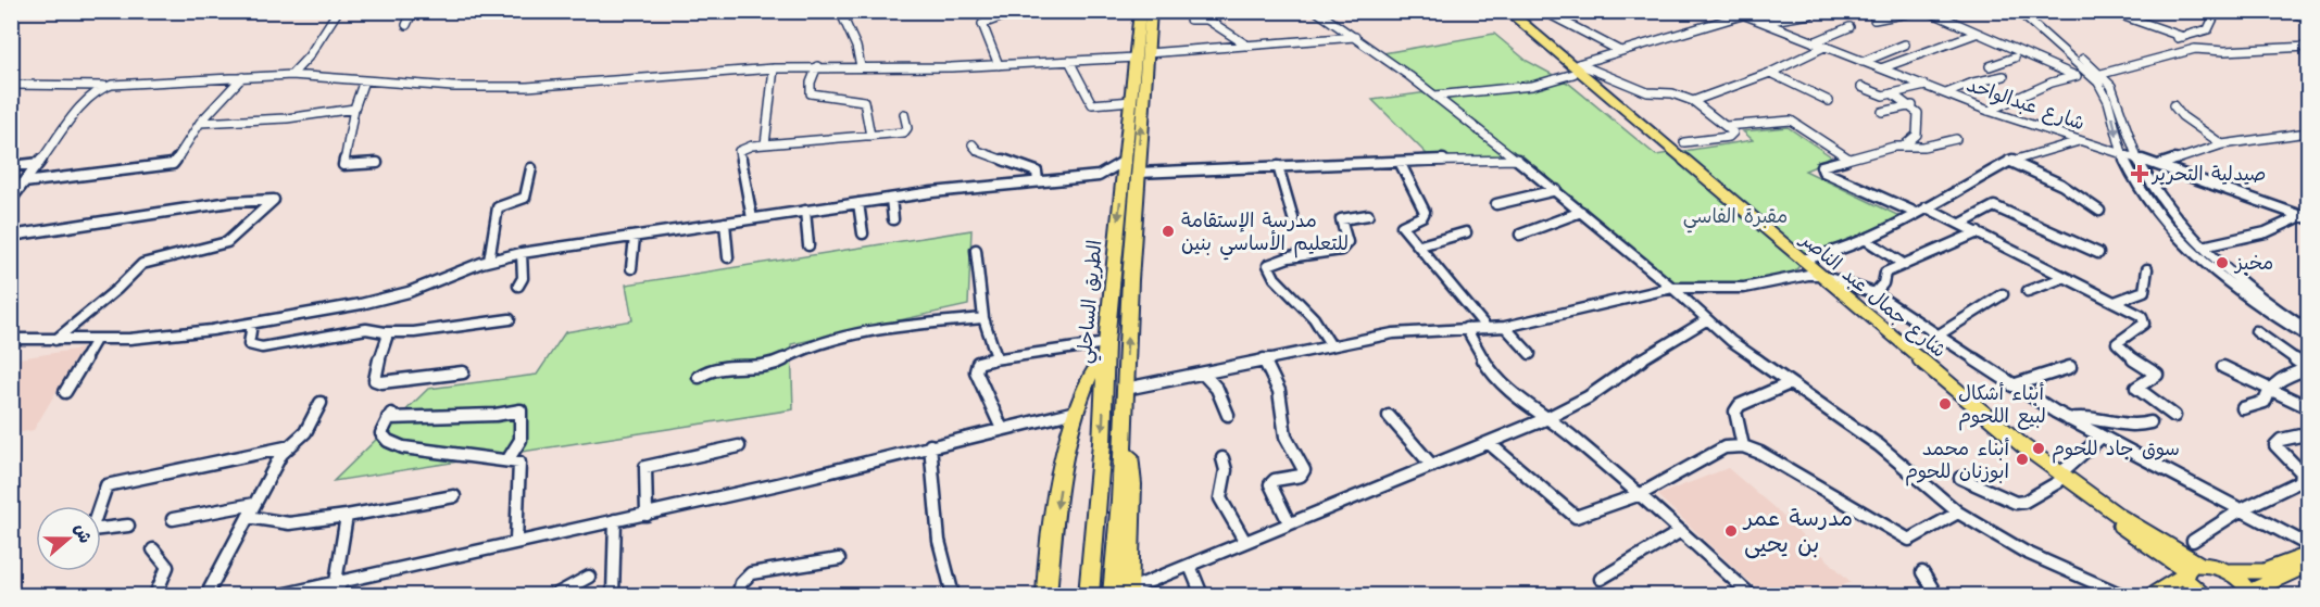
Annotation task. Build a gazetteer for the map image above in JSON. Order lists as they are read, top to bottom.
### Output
{
  "streets": {
    "highway": ["الطريق الساحلي"],
    "main road": ["شارع جمال عبد الناصر"],
    "street": ["شارع عبدالواحد"]
  },
  "parks": ["مقبرة الفاسي"],
  "places": {
    "health": ["صيدلية التحرير"],
    "other": [
      "مدرسة اﻹستقامة للتعليم اﻷساسي بنين",
      "مخبز",
      "أبناء أشكال لبيع اللحوم",
      "سوق جاد للحوم",
      "أبناء محمد ابوزنان للحوم",
      "مدرسة عمر بن يحيى"
    ]
  },
  "north": "right"
}
